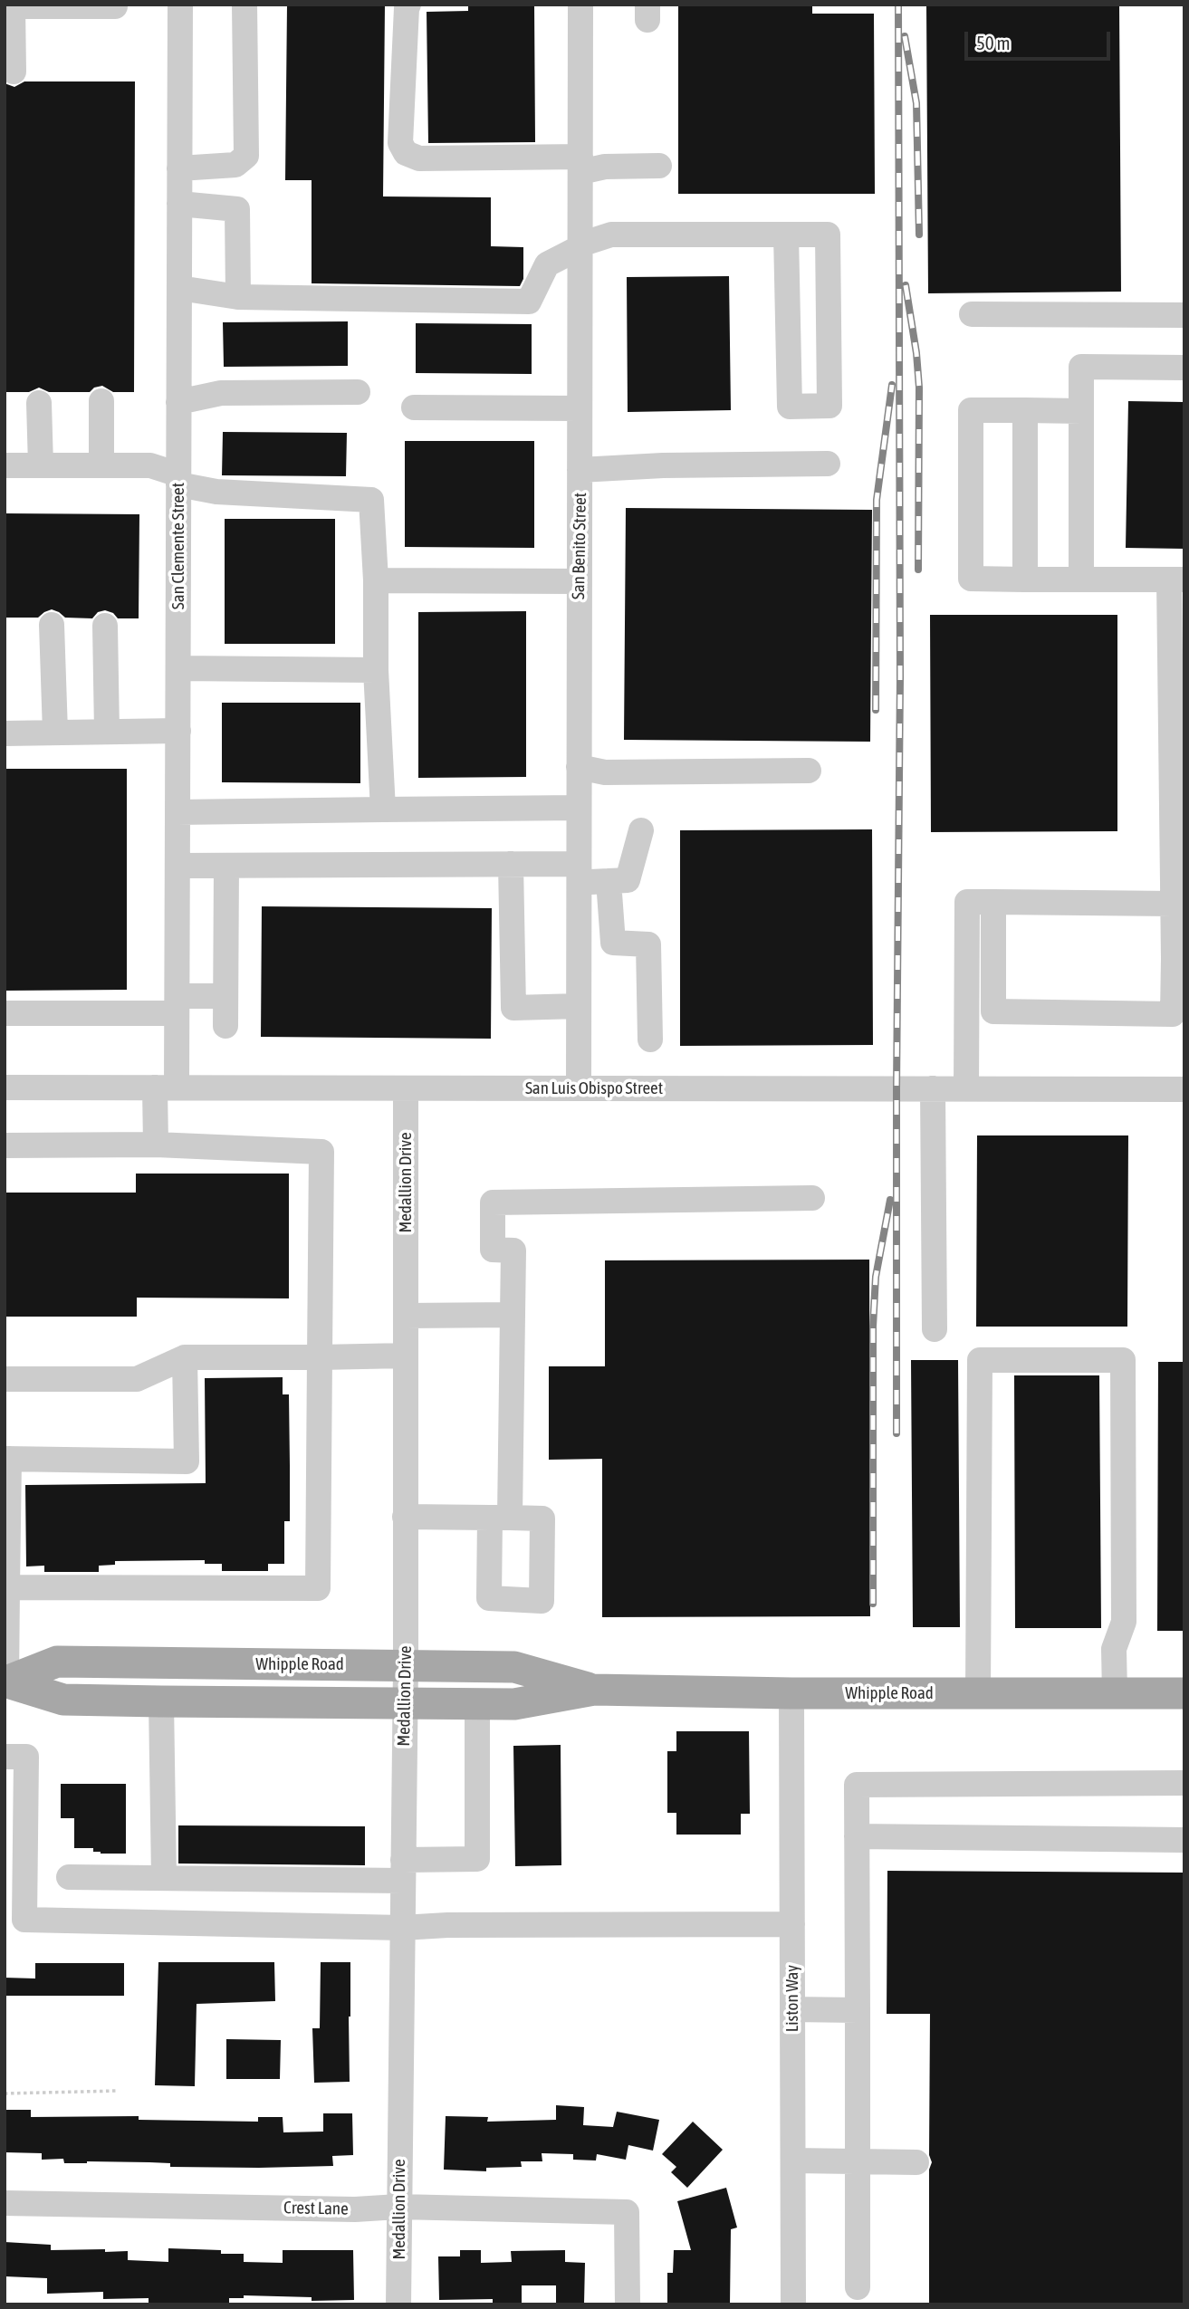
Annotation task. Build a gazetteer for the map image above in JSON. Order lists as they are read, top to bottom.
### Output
{
  "streets": {
    "main road": ["Whipple Road"],
    "street": [
      "San Clemente Street",
      "San Benito Street",
      "San Luis Obispo Street",
      "Medallion Drive",
      "Liston Way",
      "Crest Lane"
    ]
  },
  "crossings": [
    ["San Clemente Street", "San Luis Obispo Street"],
    ["San Benito Street", "San Luis Obispo Street"],
    ["San Luis Obispo Street", "Medallion Drive"],
    ["Medallion Drive", "Whipple Road"],
    ["Medallion Drive", "Crest Lane"],
    ["Whipple Road", "Liston Way"]
  ],
  "scale_bar": "50 m"
}
